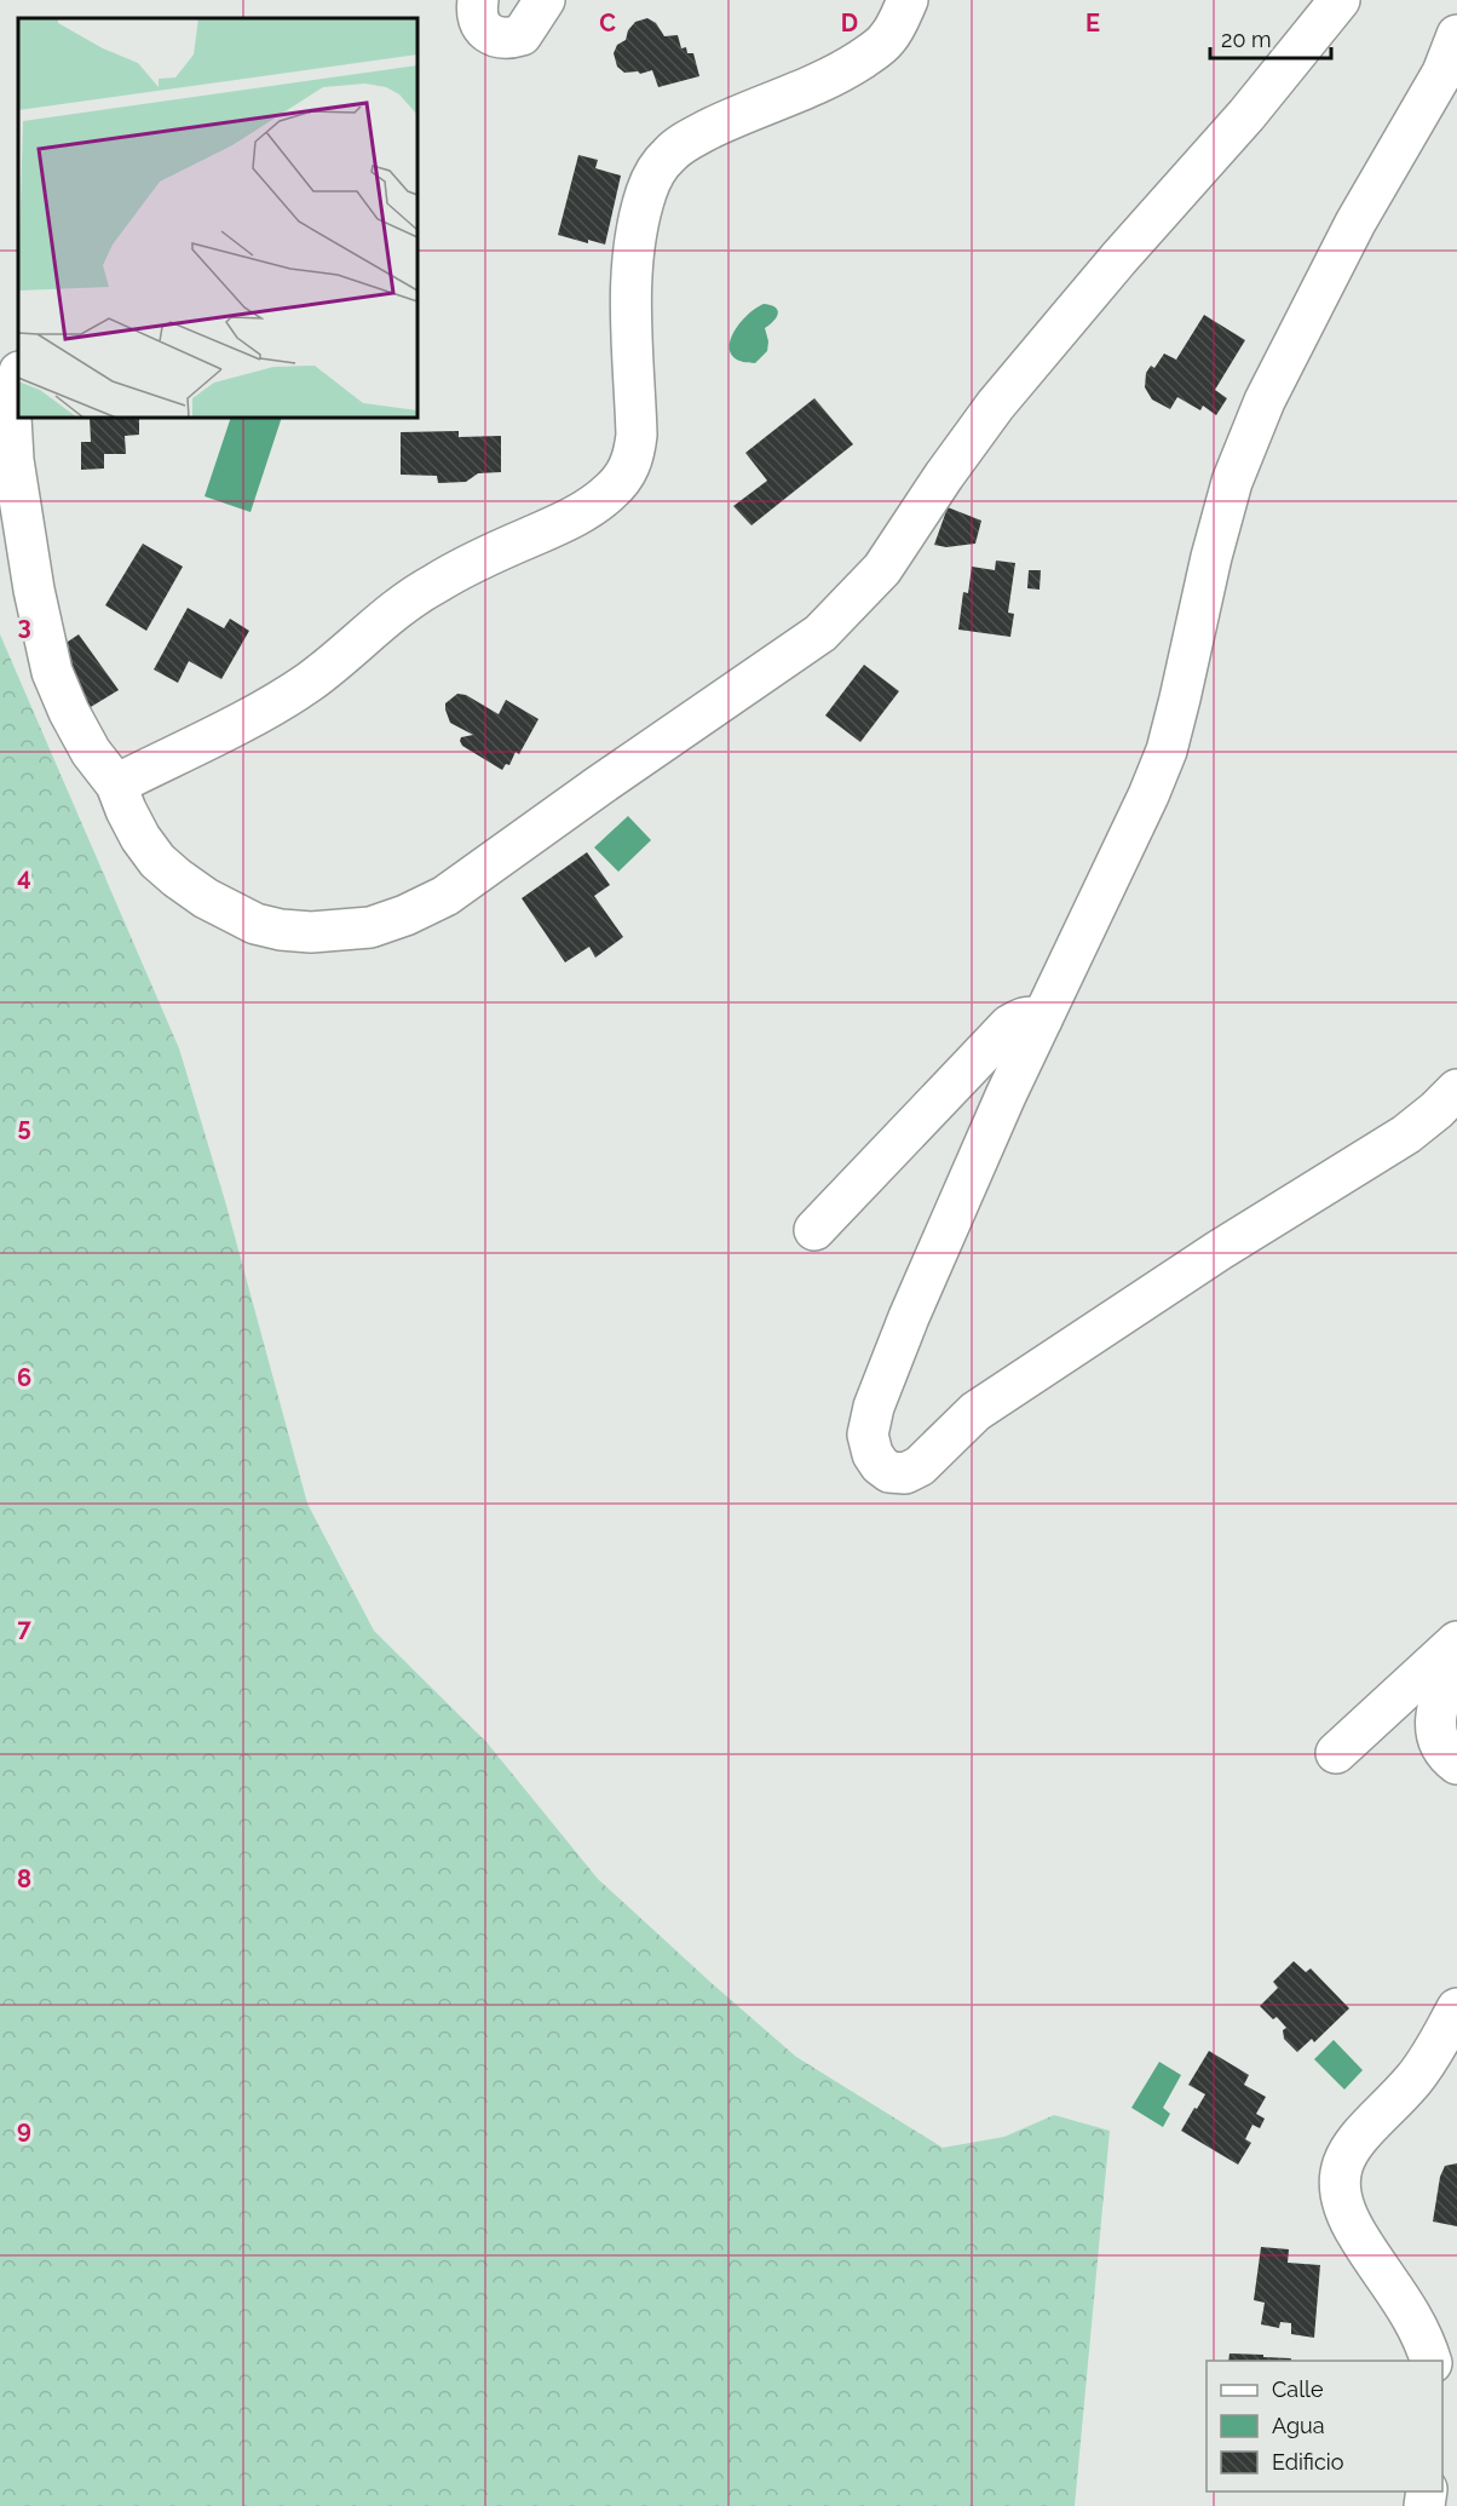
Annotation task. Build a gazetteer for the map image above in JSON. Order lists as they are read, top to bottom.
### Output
{
  "legend": ["Calle", "Agua", "Edificio"],
  "scale_bar": "20 m",
  "grid": {
    "columns": ["C", "D", "E"],
    "rows": [
      "3",
      "4",
      "5",
      "6",
      "7",
      "8",
      "9"
    ]
  }
}
